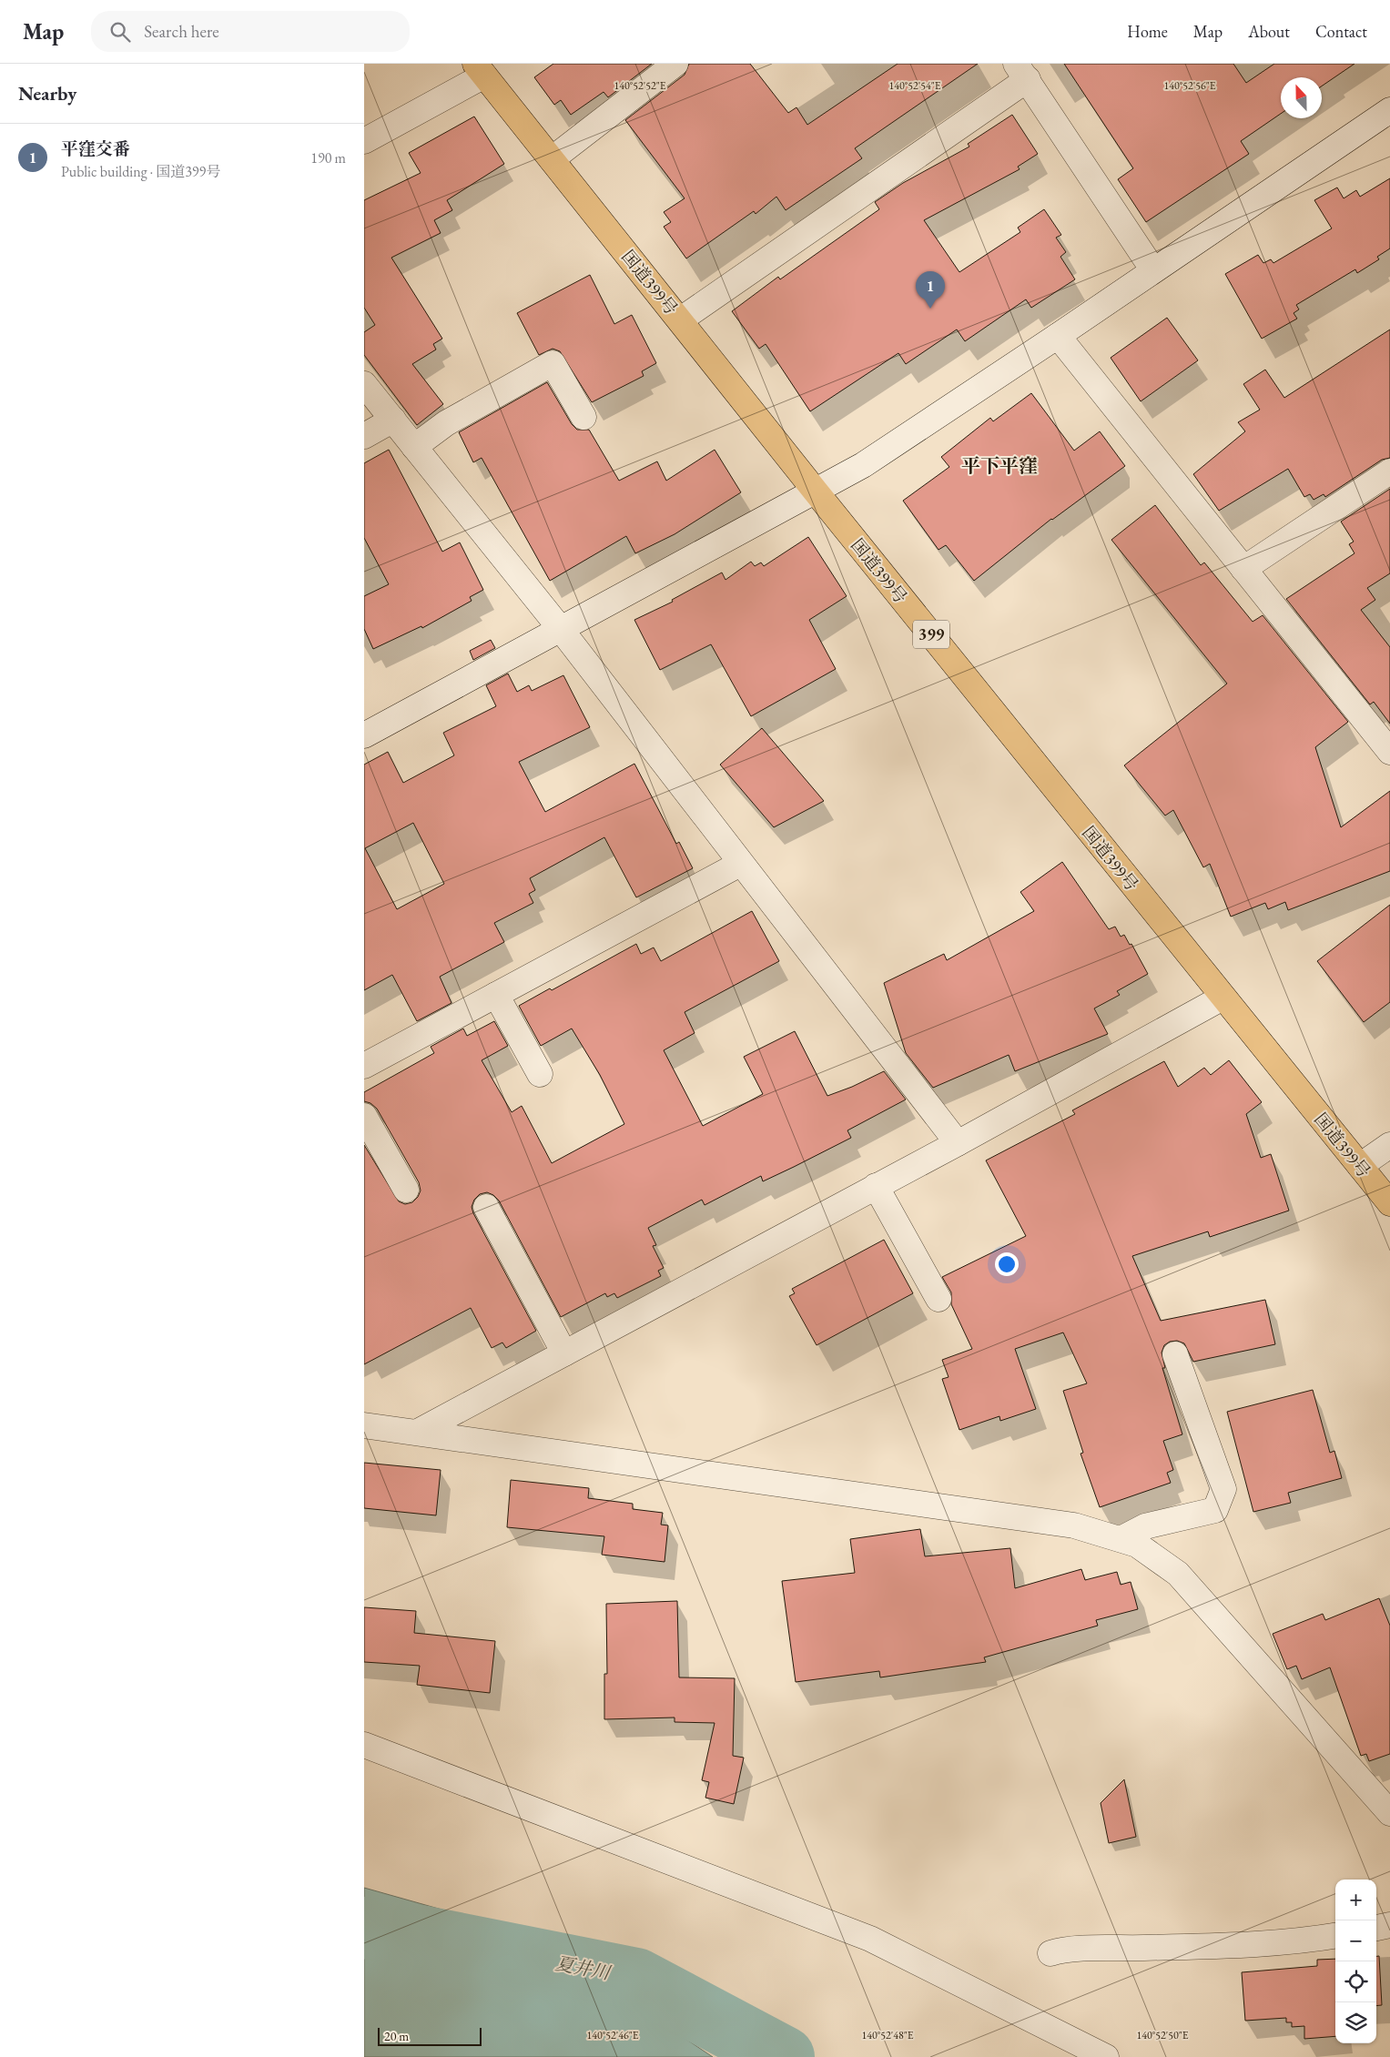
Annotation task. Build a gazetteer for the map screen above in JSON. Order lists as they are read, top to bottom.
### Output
{
  "streets": {
    "highway": ["国道399号", "399"]
  },
  "districts": ["平下平窪"],
  "water": ["夏井川"],
  "scale_bar": "20 m",
  "north": "top",
  "page": {
    "header": "Map",
    "search": "Search here",
    "nav": [
      "Home",
      "Map",
      "About",
      "Contact"
    ],
    "heading": "Nearby",
    "list": [
      {
        "mark": "1",
        "name": "平窪交番",
        "note": "Public building · 国道399号",
        "value": "190 m"
      }
    ],
    "pins": "1",
    "map_buttons": ["+", "−"],
    "scale": "20 m"
  },
  "coordinates": [
    "140°52'52\"E",
    "140°52'54\"E",
    "140°52'56\"E",
    "140°52'46\"E",
    "140°52'48\"E",
    "140°52'50\"E"
  ]
}
